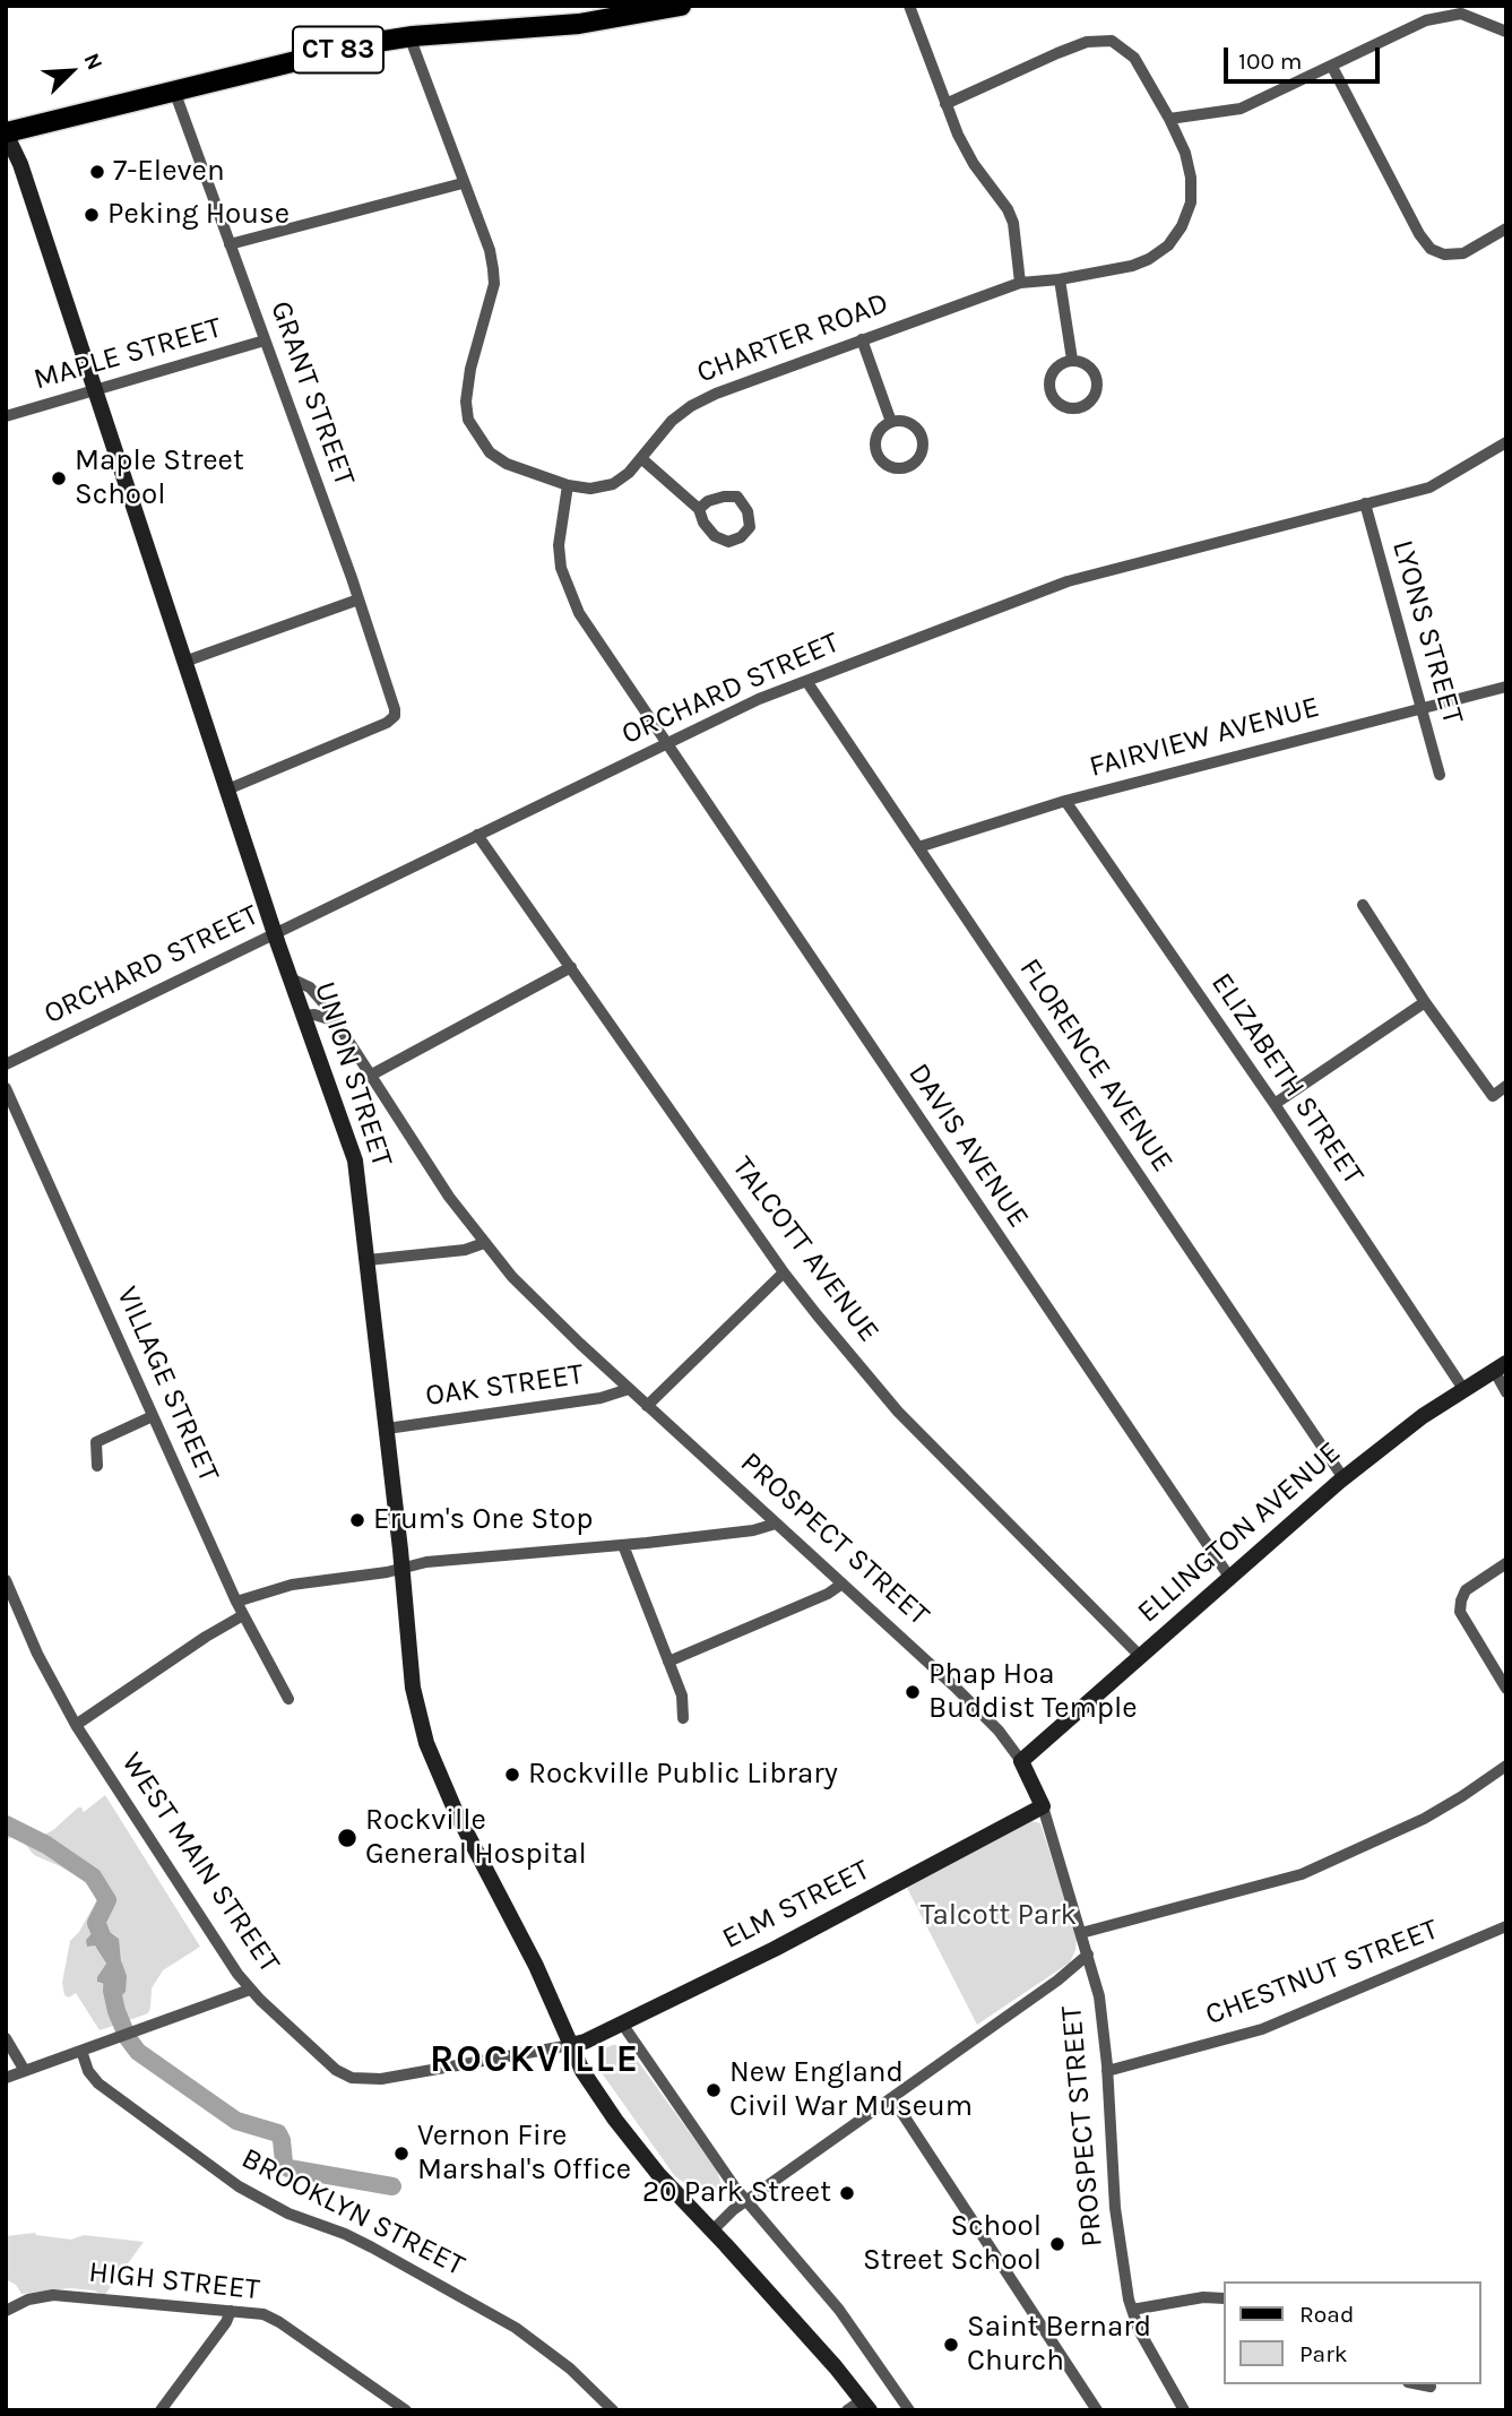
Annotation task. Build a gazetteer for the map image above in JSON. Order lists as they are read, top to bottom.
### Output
{
  "streets": {
    "main road": [
      "CT 83",
      "UNION STREET",
      "ELLINGTON AVENUE",
      "PROSPECT STREET",
      "ELM STREET"
    ],
    "street": [
      "CHARTER ROAD",
      "MAPLE STREET",
      "GRANT STREET",
      "LYONS STREET",
      "ORCHARD STREET",
      "FAIRVIEW AVENUE",
      "FLORENCE AVENUE",
      "ELIZABETH STREET",
      "DAVIS AVENUE",
      "TALCOTT AVENUE",
      "VILLAGE STREET",
      "OAK STREET",
      "WEST MAIN STREET",
      "CHESTNUT STREET",
      "BROOKLYN STREET",
      "HIGH STREET"
    ]
  },
  "crossings": [
    ["CT 83", "CHARTER ROAD"],
    ["CT 83", "GRANT STREET"],
    ["CT 83", "UNION STREET"],
    ["CHARTER ROAD", "DAVIS AVENUE"],
    ["MAPLE STREET", "GRANT STREET"],
    ["MAPLE STREET", "UNION STREET"],
    ["GRANT STREET", "UNION STREET"],
    ["LYONS STREET", "ORCHARD STREET"],
    ["LYONS STREET", "FAIRVIEW AVENUE"],
    ["ORCHARD STREET", "FLORENCE AVENUE"],
    ["ORCHARD STREET", "UNION STREET"],
    ["ORCHARD STREET", "DAVIS AVENUE"],
    ["ORCHARD STREET", "TALCOTT AVENUE"],
    ["FAIRVIEW AVENUE", "FLORENCE AVENUE"],
    ["FAIRVIEW AVENUE", "ELIZABETH STREET"],
    ["FLORENCE AVENUE", "ELLINGTON AVENUE"],
    ["UNION STREET", "OAK STREET"],
    ["UNION STREET", "PROSPECT STREET"],
    ["UNION STREET", "WEST MAIN STREET"],
    ["UNION STREET", "ELM STREET"],
    ["ELIZABETH STREET", "ELLINGTON AVENUE"],
    ["DAVIS AVENUE", "ELLINGTON AVENUE"],
    ["TALCOTT AVENUE", "ELLINGTON AVENUE"],
    ["OAK STREET", "PROSPECT STREET"],
    ["ELLINGTON AVENUE", "PROSPECT STREET"],
    ["PROSPECT STREET", "ELM STREET"],
    ["PROSPECT STREET", "CHESTNUT STREET"],
    ["WEST MAIN STREET", "ELM STREET"]
  ],
  "districts": ["ROCKVILLE"],
  "parks": ["Talcott Park"],
  "places": [
    "7-Eleven",
    "Peking House",
    "Maple Street School",
    "Erum's One Stop",
    "Phap Hoa Buddist Temple",
    "Rockville Public Library",
    "Rockville General Hospital",
    "New England Civil War Museum",
    "Vernon Fire Marshal's Office",
    "20 Park Street",
    "School Street School",
    "Saint Bernard Church"
  ],
  "legend": ["Road", "Park"],
  "scale_bar": "100 m",
  "north": "top right"
}
